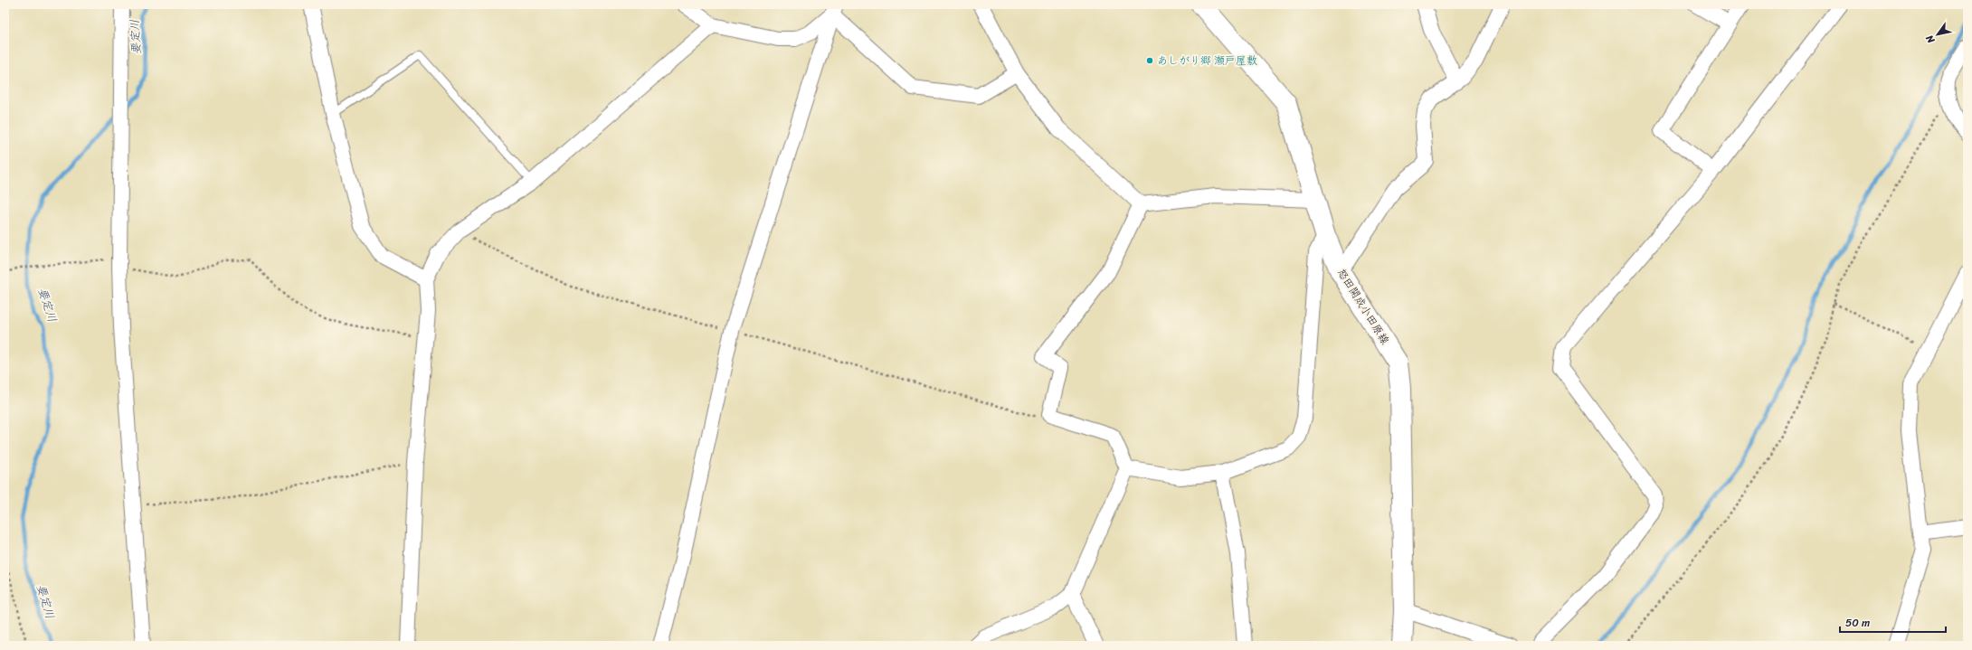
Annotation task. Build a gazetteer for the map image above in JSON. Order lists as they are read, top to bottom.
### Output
{
  "streets": {
    "main road": ["怒田開成小田原線"]
  },
  "water": ["要定川"],
  "places": ["あしがり郷 瀬戸屋敷"],
  "scale_bar": "50 m",
  "north": "bottom left"
}
